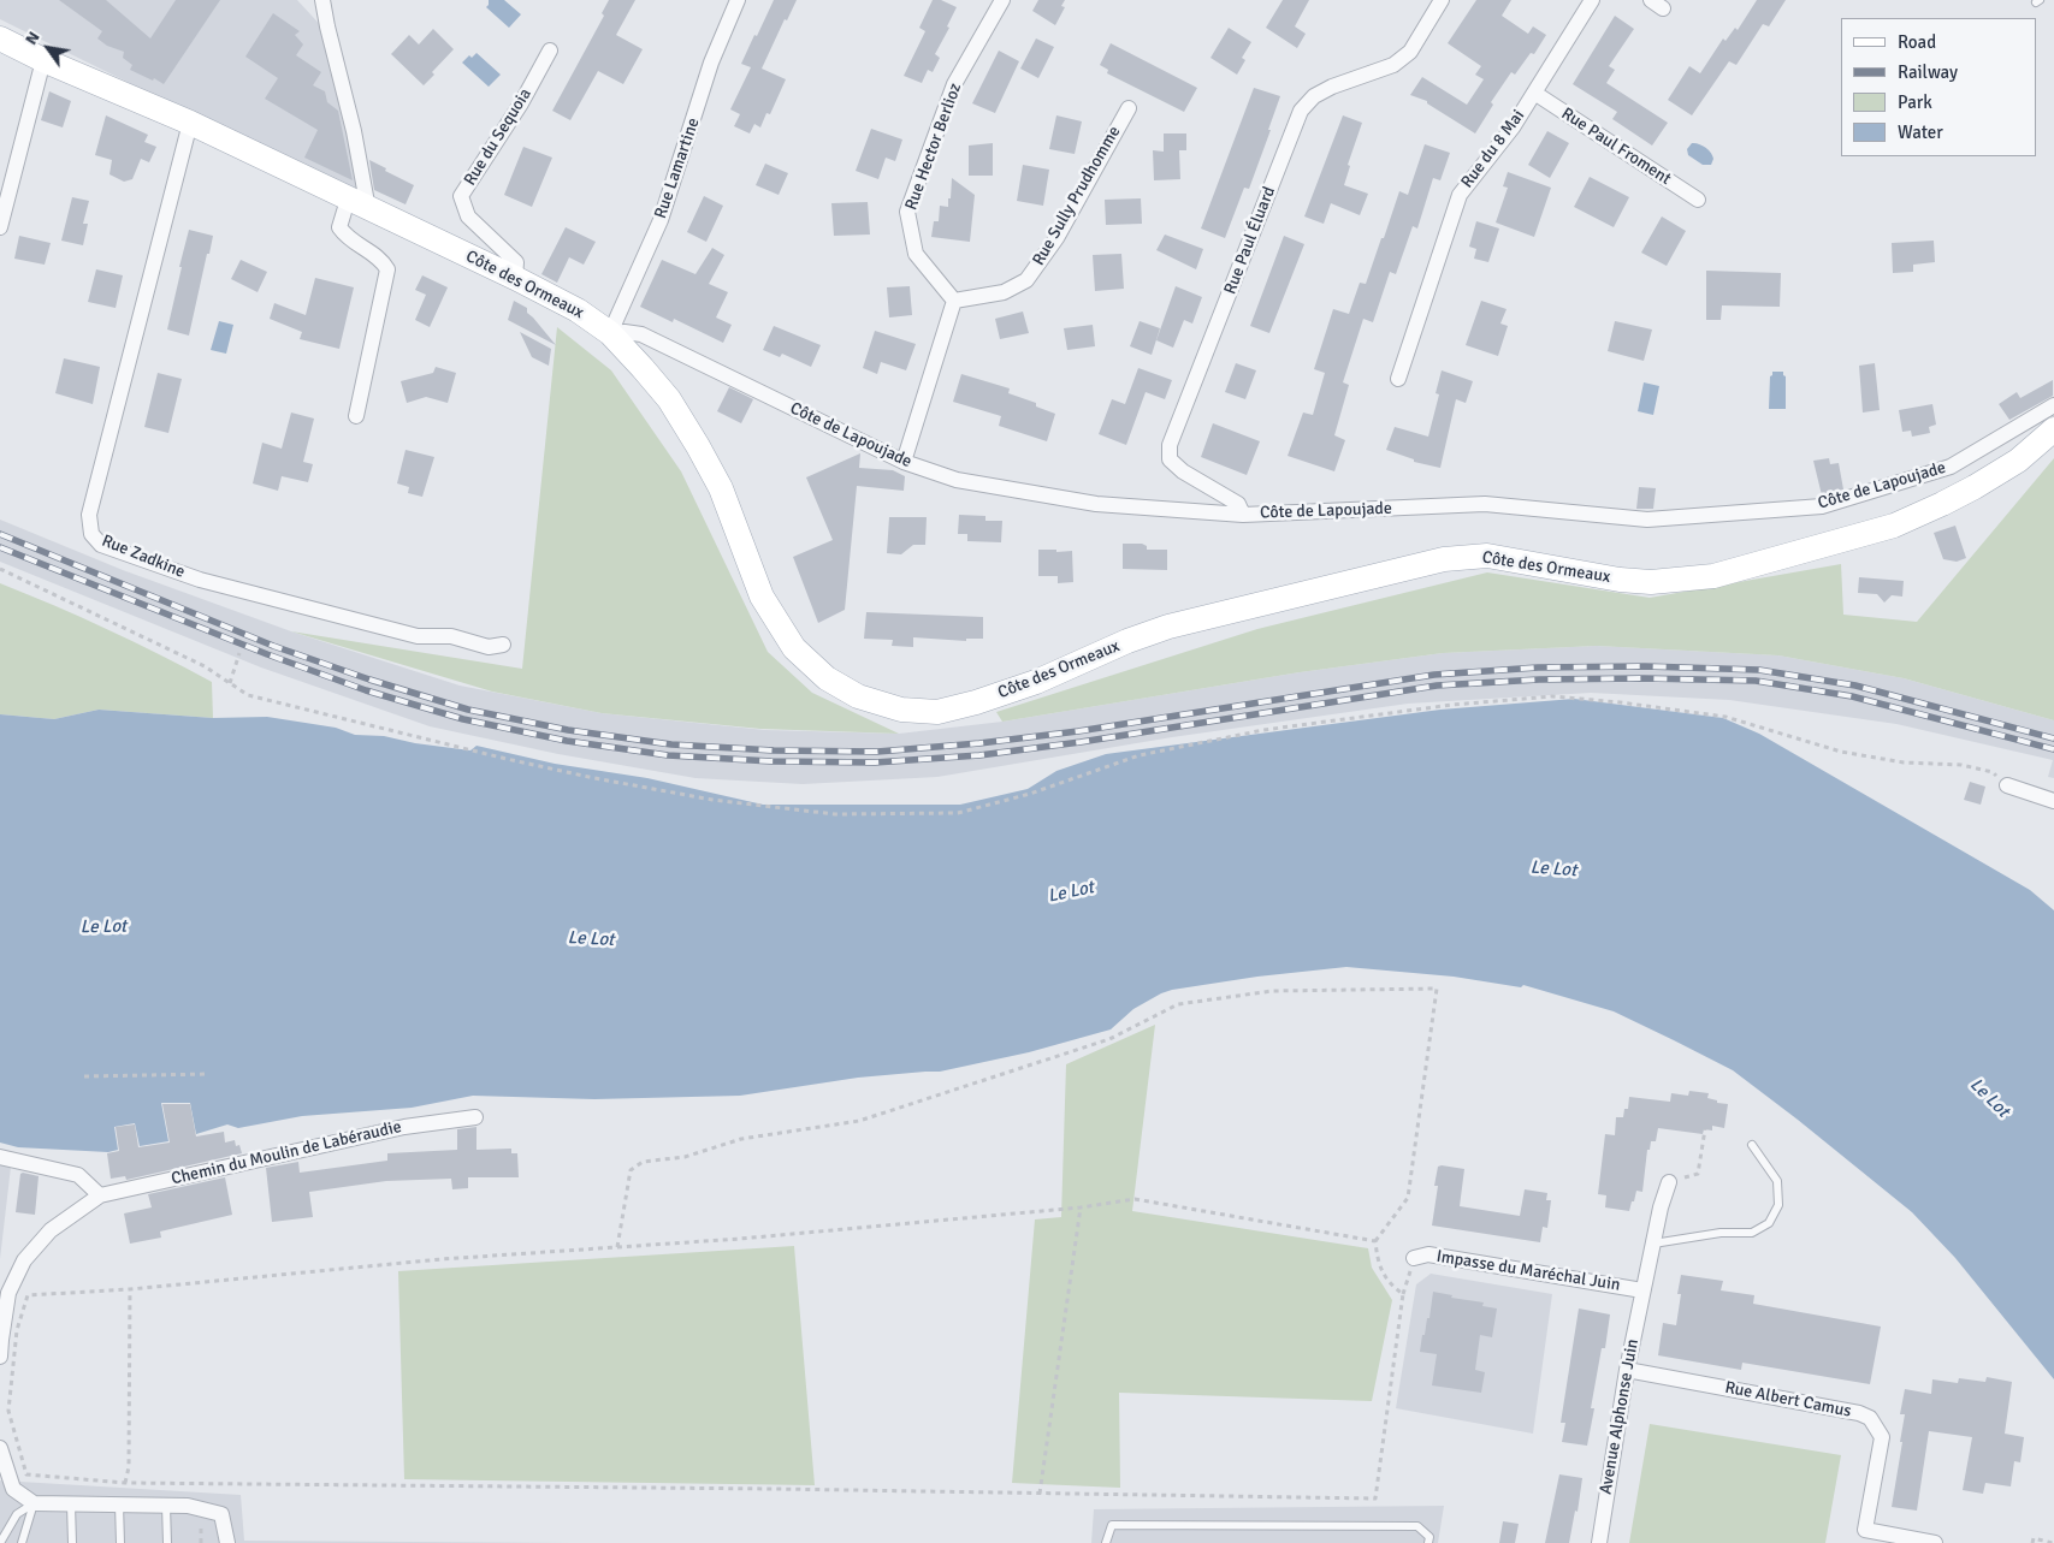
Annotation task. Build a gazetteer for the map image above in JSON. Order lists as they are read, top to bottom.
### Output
{
  "streets": {
    "main road": ["Côte des Ormeaux"],
    "street": [
      "Rue du Sequoia",
      "Rue Hector Berlioz",
      "Rue Paul Froment",
      "Rue du 8 Mai",
      "Rue Lamartine",
      "Rue Sully Prudhomme",
      "Rue Paul Éluard",
      "Côte de Lapoujade",
      "Rue Zadkine",
      "Chemin du Moulin de Labéraudie",
      "Impasse du Maréchal Juin",
      "Rue Albert Camus",
      "Avenue Alphonse Juin"
    ]
  },
  "crossings": [
    ["Rue du Sequoia", "Côte des Ormeaux"],
    ["Rue Hector Berlioz", "Rue Sully Prudhomme"],
    ["Rue Paul Froment", "Rue du 8 Mai"],
    ["Rue Lamartine", "Côte des Ormeaux"],
    ["Rue Lamartine", "Côte de Lapoujade"],
    ["Rue Paul Éluard", "Côte de Lapoujade"],
    ["Côte des Ormeaux", "Côte de Lapoujade"],
    ["Côte des Ormeaux", "Rue Zadkine"],
    ["Impasse du Maréchal Juin", "Avenue Alphonse Juin"],
    ["Rue Albert Camus", "Avenue Alphonse Juin"]
  ],
  "water": ["Le Lot"],
  "legend": [
    "Road",
    "Railway",
    "Park",
    "Water"
  ],
  "north": "top left"
}
